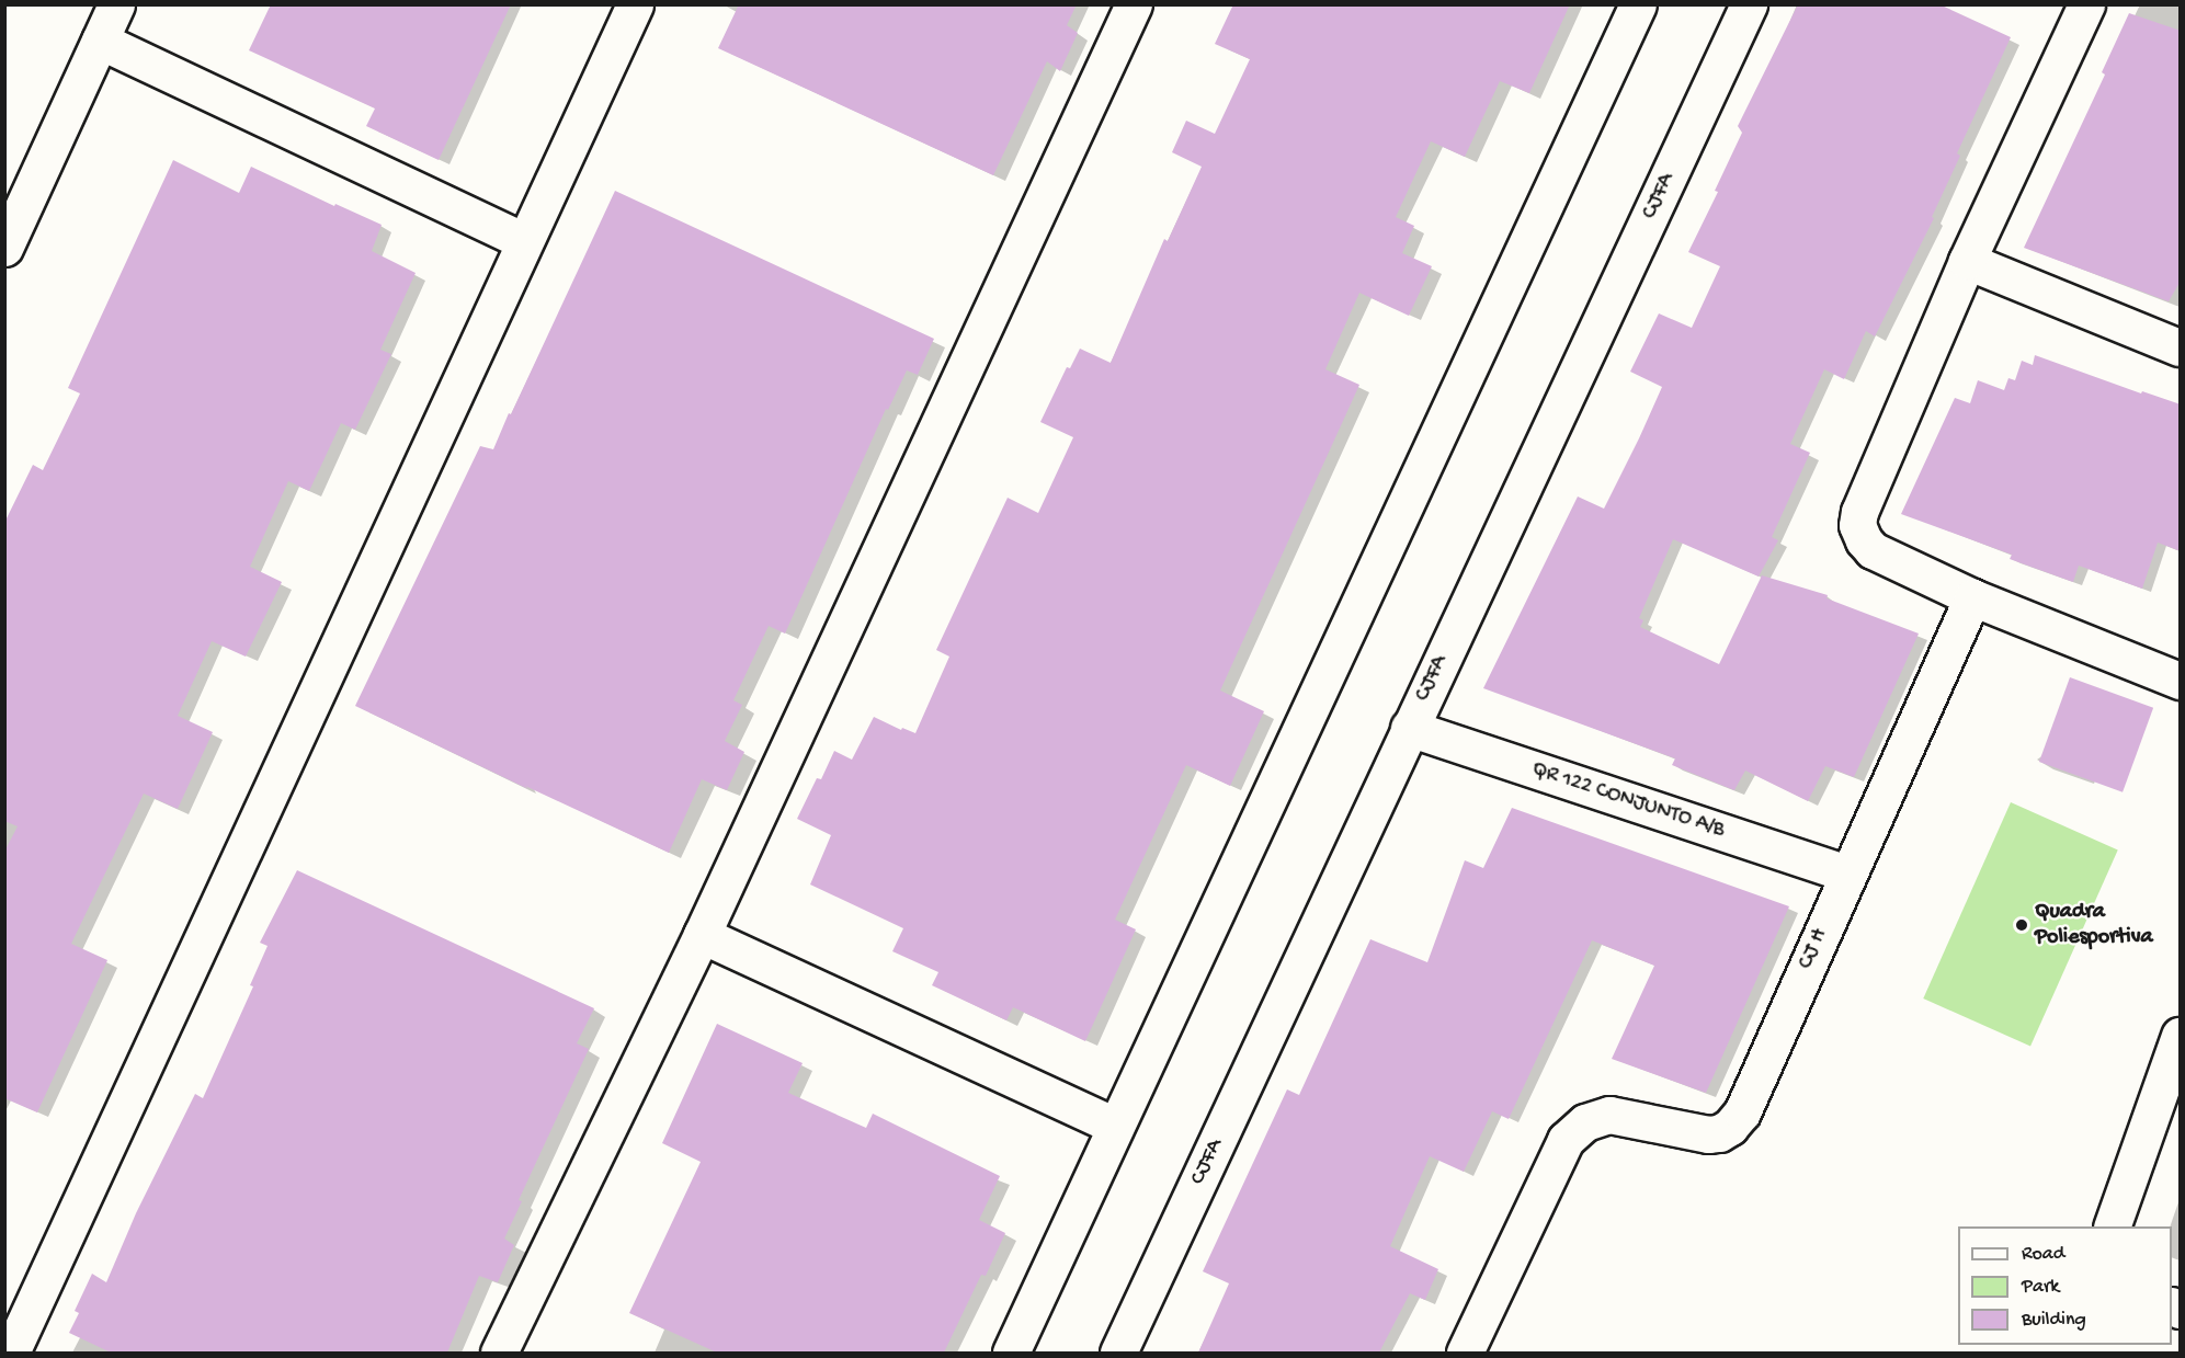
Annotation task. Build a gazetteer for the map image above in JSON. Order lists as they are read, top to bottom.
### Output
{
  "streets": {
    "street": ["CJFA", "QR 122 CONJUNTO A/B", "CJ H"]
  },
  "crossings": [
    ["CJFA", "QR 122 CONJUNTO A/B"],
    ["QR 122 CONJUNTO A/B", "CJ H"]
  ],
  "places": ["Quadra Poliesportiva"],
  "legend": ["Road", "Park", "Building"]
}
